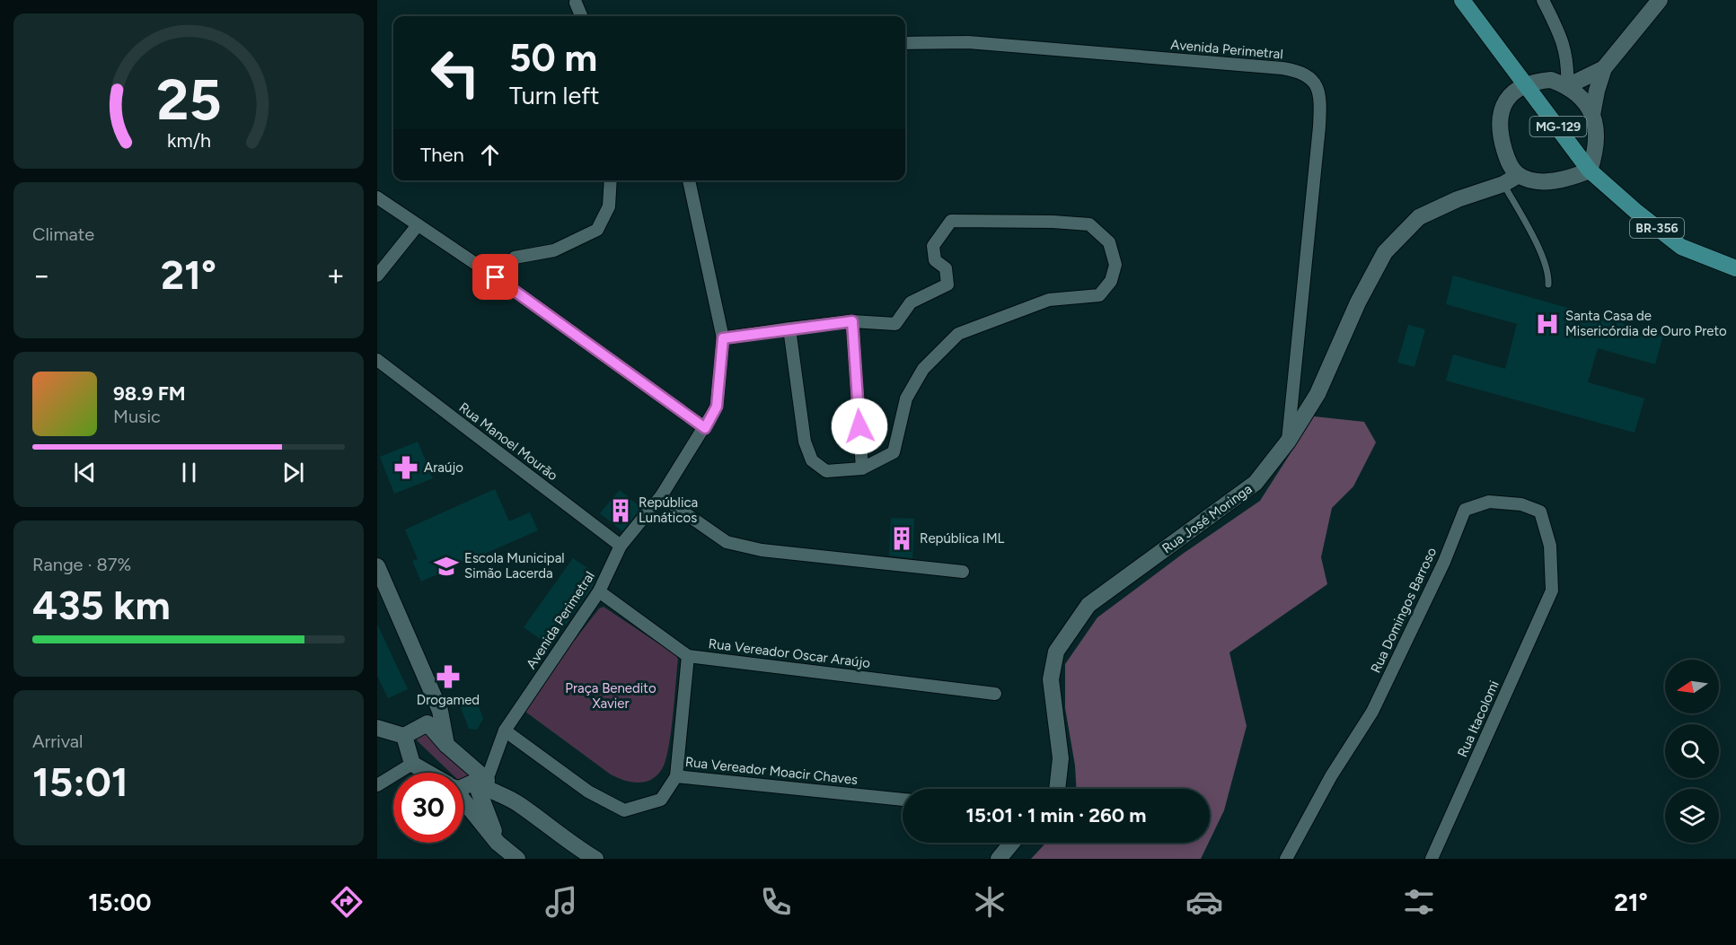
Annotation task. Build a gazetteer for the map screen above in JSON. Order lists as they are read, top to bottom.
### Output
{
  "streets": {
    "main road": ["MG-129", "BR-356"],
    "street": [
      "Avenida Perimetral",
      "Rua Manoel Mourão",
      "Rua José Moringa",
      "Rua Domingos Barroso",
      "Rua Vereador Oscar Araújo",
      "Rua Itacolomi",
      "Rua Vereador Moacir Chaves"
    ]
  },
  "crossings": [
    ["Avenida Perimetral", "Rua Manoel Mourão"],
    ["Avenida Perimetral", "Rua José Moringa"],
    ["Avenida Perimetral", "Rua Vereador Oscar Araújo"],
    ["Avenida Perimetral", "Rua Vereador Moacir Chaves"],
    ["MG-129", "BR-356"],
    ["Rua Domingos Barroso", "Rua Itacolomi"]
  ],
  "parks": ["Praça Benedito Xavier"],
  "places": {
    "hospital": ["Santa Casa de Misericórdia de Ouro Preto"],
    "pharmacy": ["Araújo", "Drogamed"],
    "building": ["República Lunáticos", "República IML"],
    "school or university": ["Escola Municipal Simão Lacerda"]
  },
  "north": "left",
  "page": {
    "turn": ["50 m", "Turn left"],
    "then": "Then",
    "tile": [
      "Climate",
      ["Range · 87%", "435 km"],
      ["Arrival", "15:01"]
    ],
    "heat": ["−", "21°", "+"],
    "song": ["98.9 FM", "Music"],
    "limit": "30",
    "trip": "15:01 · 1 min · 260 m",
    "tabs": ["15:00", "21°"],
    "gauge": ["25", "km/h"]
  }
}
